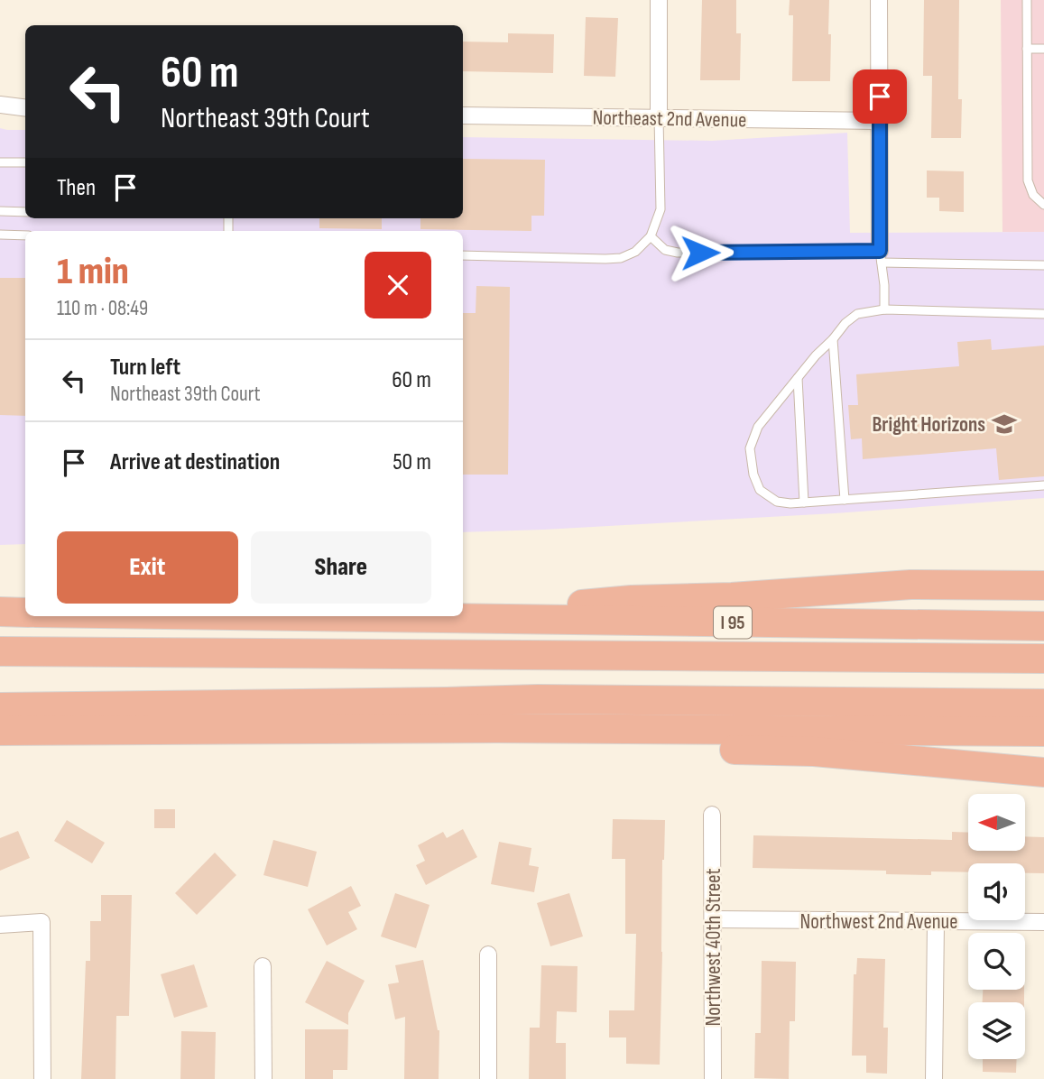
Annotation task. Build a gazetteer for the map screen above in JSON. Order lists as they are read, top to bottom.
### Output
{
  "streets": {
    "highway": ["I 95"],
    "street": ["Northeast 2nd Avenue", "Northwest 2nd Avenue", "Northwest 40th Street"]
  },
  "crossings": [
    ["Northwest 2nd Avenue", "Northwest 40th Street"]
  ],
  "places": {
    "school or university": ["Bright Horizons"]
  },
  "north": "left",
  "page": {
    "turn": ["60 m", "Northeast 39th Court"],
    "then": "Then",
    "heading": ["1 min", "110 m · 08:49"],
    "list": [
      {
        "name": "Turn left",
        "note": "Northeast 39th Court",
        "value": "60 m"
      },
      {
        "name": "Arrive at destination",
        "value": "50 m"
      }
    ],
    "buttons": ["Exit", "Share"]
  }
}
